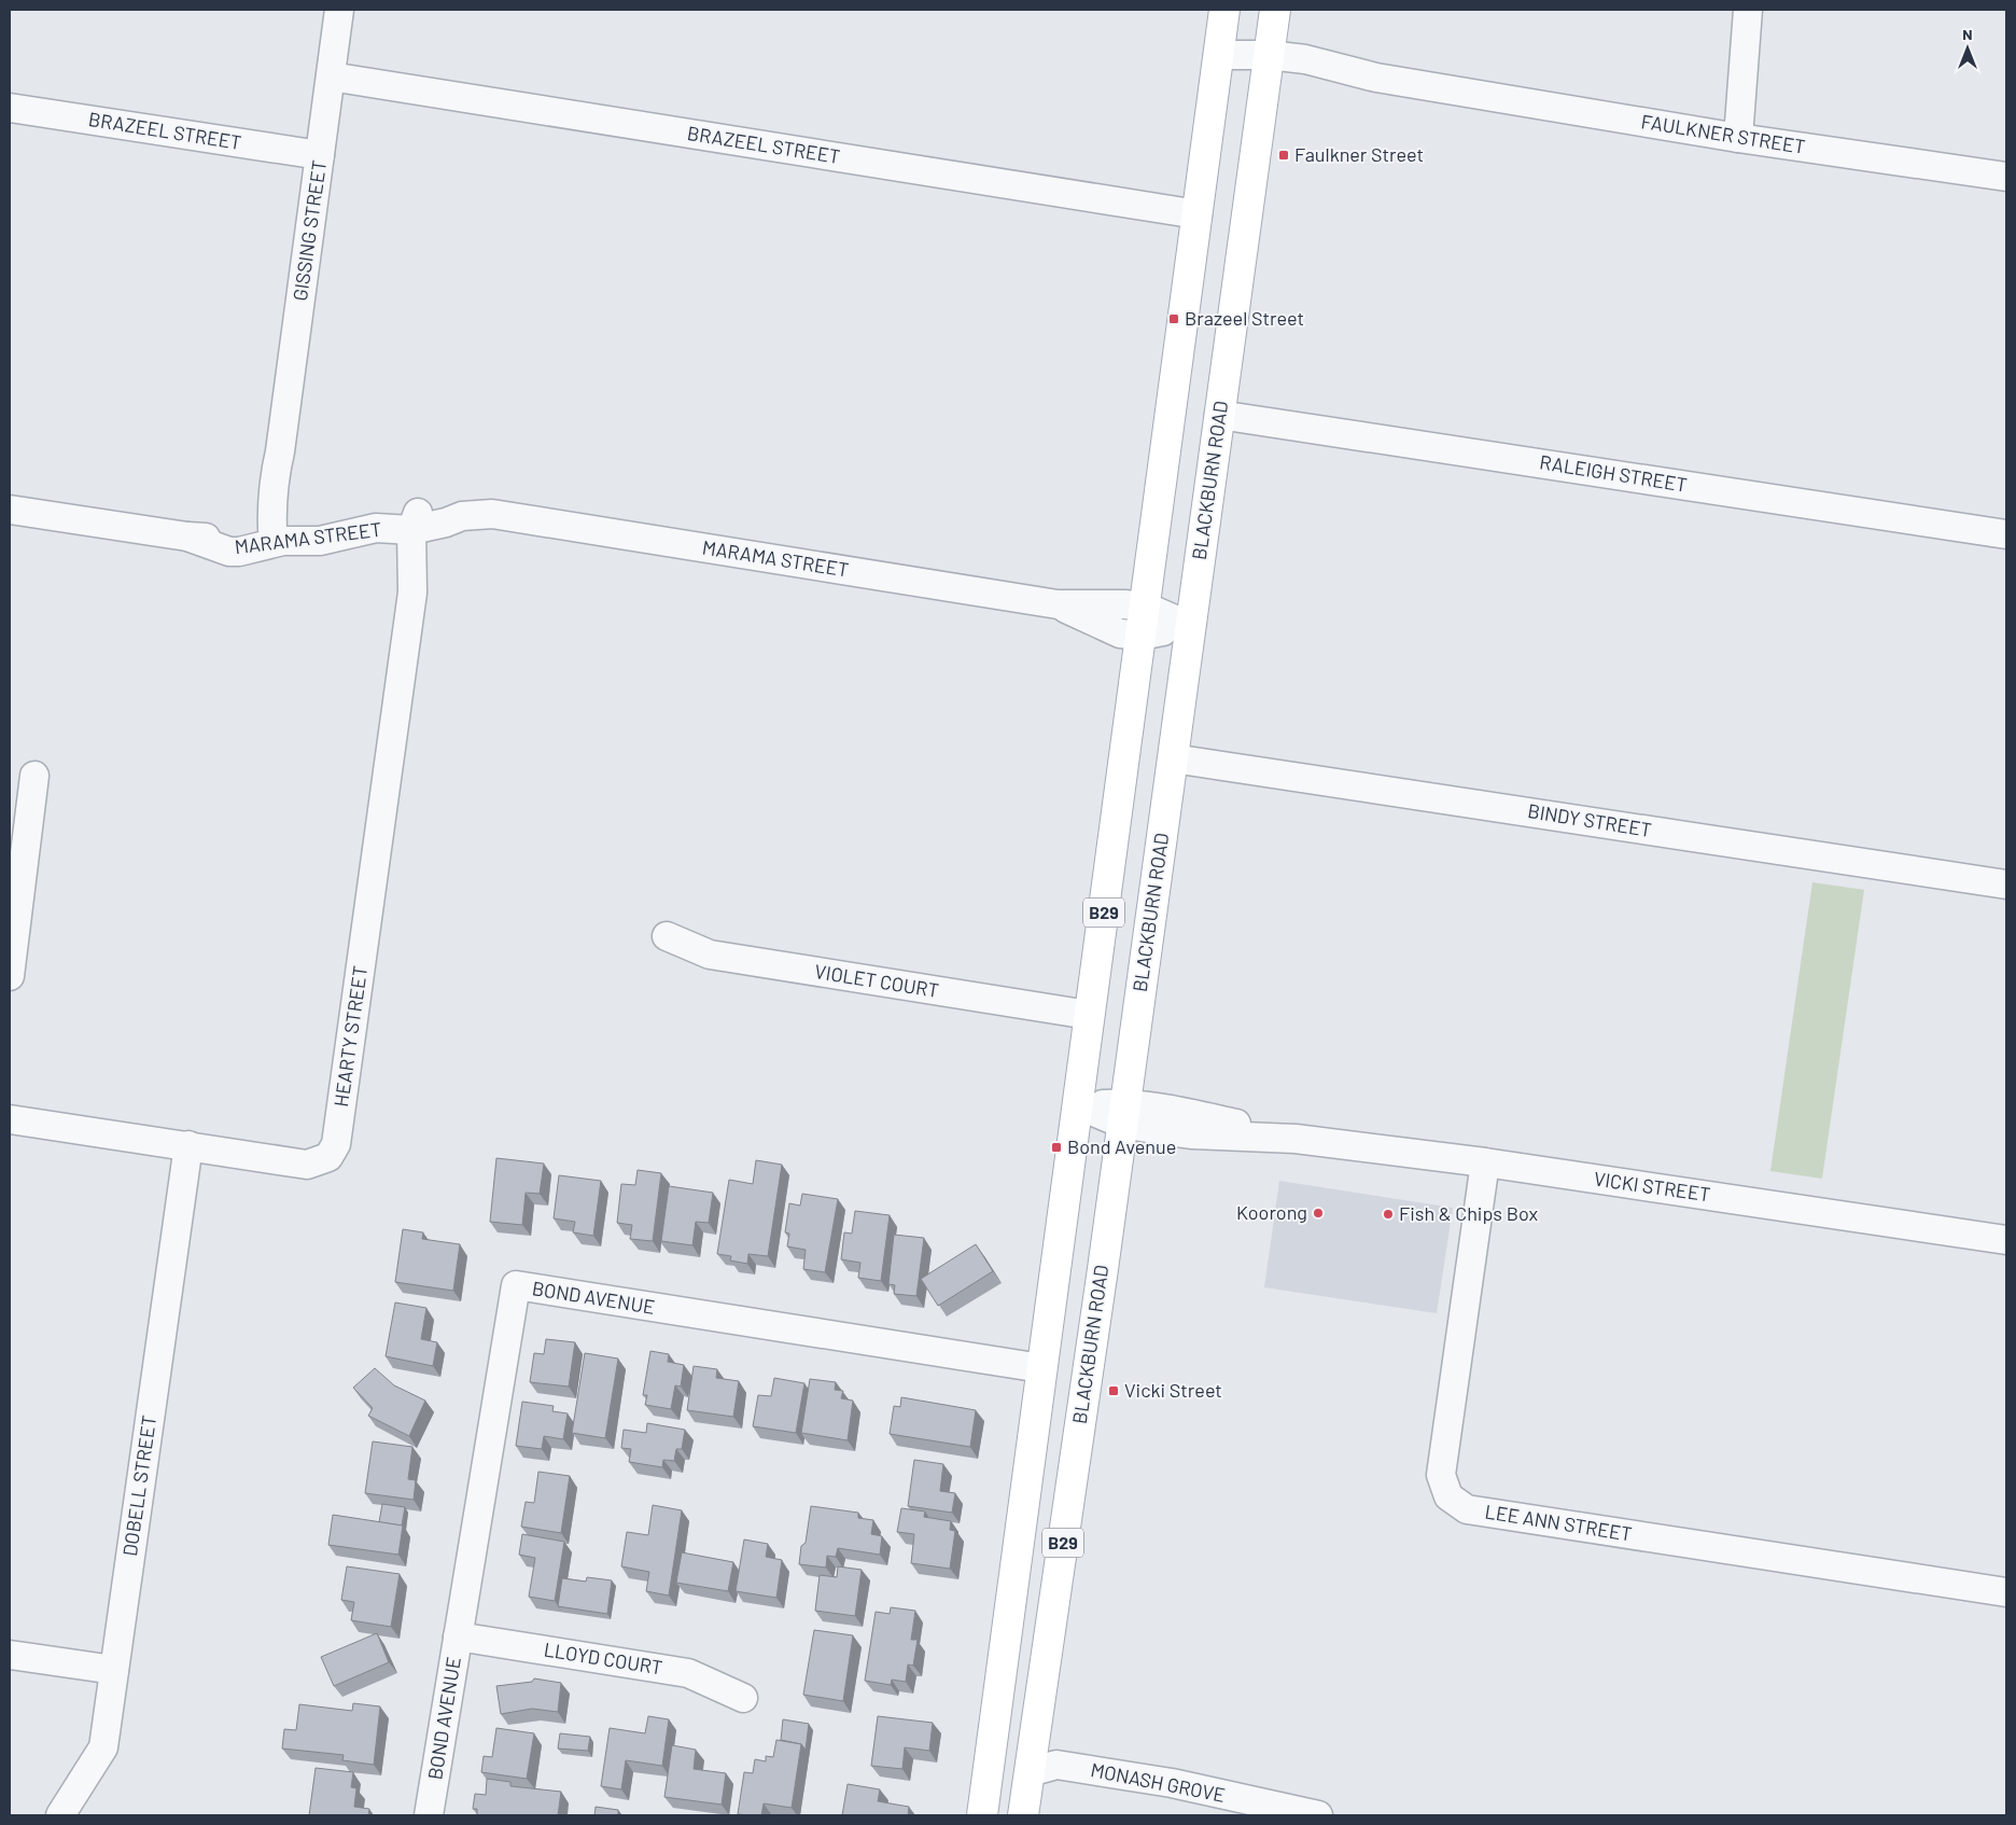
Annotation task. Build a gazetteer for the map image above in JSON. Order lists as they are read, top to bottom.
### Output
{
  "streets": {
    "main road": ["BLACKBURN ROAD", "B29"],
    "street": [
      "BRAZEEL STREET",
      "FAULKNER STREET",
      "GISSING STREET",
      "RALEIGH STREET",
      "MARAMA STREET",
      "BINDY STREET",
      "VIOLET COURT",
      "HEARTY STREET",
      "VICKI STREET",
      "BOND AVENUE",
      "DOBELL STREET",
      "LEE ANN STREET",
      "LLOYD COURT",
      "MONASH GROVE"
    ]
  },
  "crossings": [
    ["BRAZEEL STREET", "GISSING STREET"],
    ["BRAZEEL STREET", "B29"],
    ["FAULKNER STREET", "BLACKBURN ROAD"],
    ["FAULKNER STREET", "B29"],
    ["GISSING STREET", "MARAMA STREET"],
    ["RALEIGH STREET", "BLACKBURN ROAD"],
    ["BLACKBURN ROAD", "MARAMA STREET"],
    ["BLACKBURN ROAD", "BINDY STREET"],
    ["BLACKBURN ROAD", "VICKI STREET"],
    ["BLACKBURN ROAD", "MONASH GROVE"],
    ["MARAMA STREET", "B29"],
    ["MARAMA STREET", "HEARTY STREET"],
    ["B29", "VIOLET COURT"],
    ["B29", "VICKI STREET"],
    ["B29", "BOND AVENUE"],
    ["HEARTY STREET", "DOBELL STREET"],
    ["VICKI STREET", "LEE ANN STREET"],
    ["BOND AVENUE", "LLOYD COURT"]
  ],
  "places": {
    "transit": [
      "Faulkner Street",
      "Brazeel Street",
      "Bond Avenue",
      "Vicki Street"
    ],
    "other": ["Koorong", "Fish & Chips Box"]
  },
  "north": "top"
}
